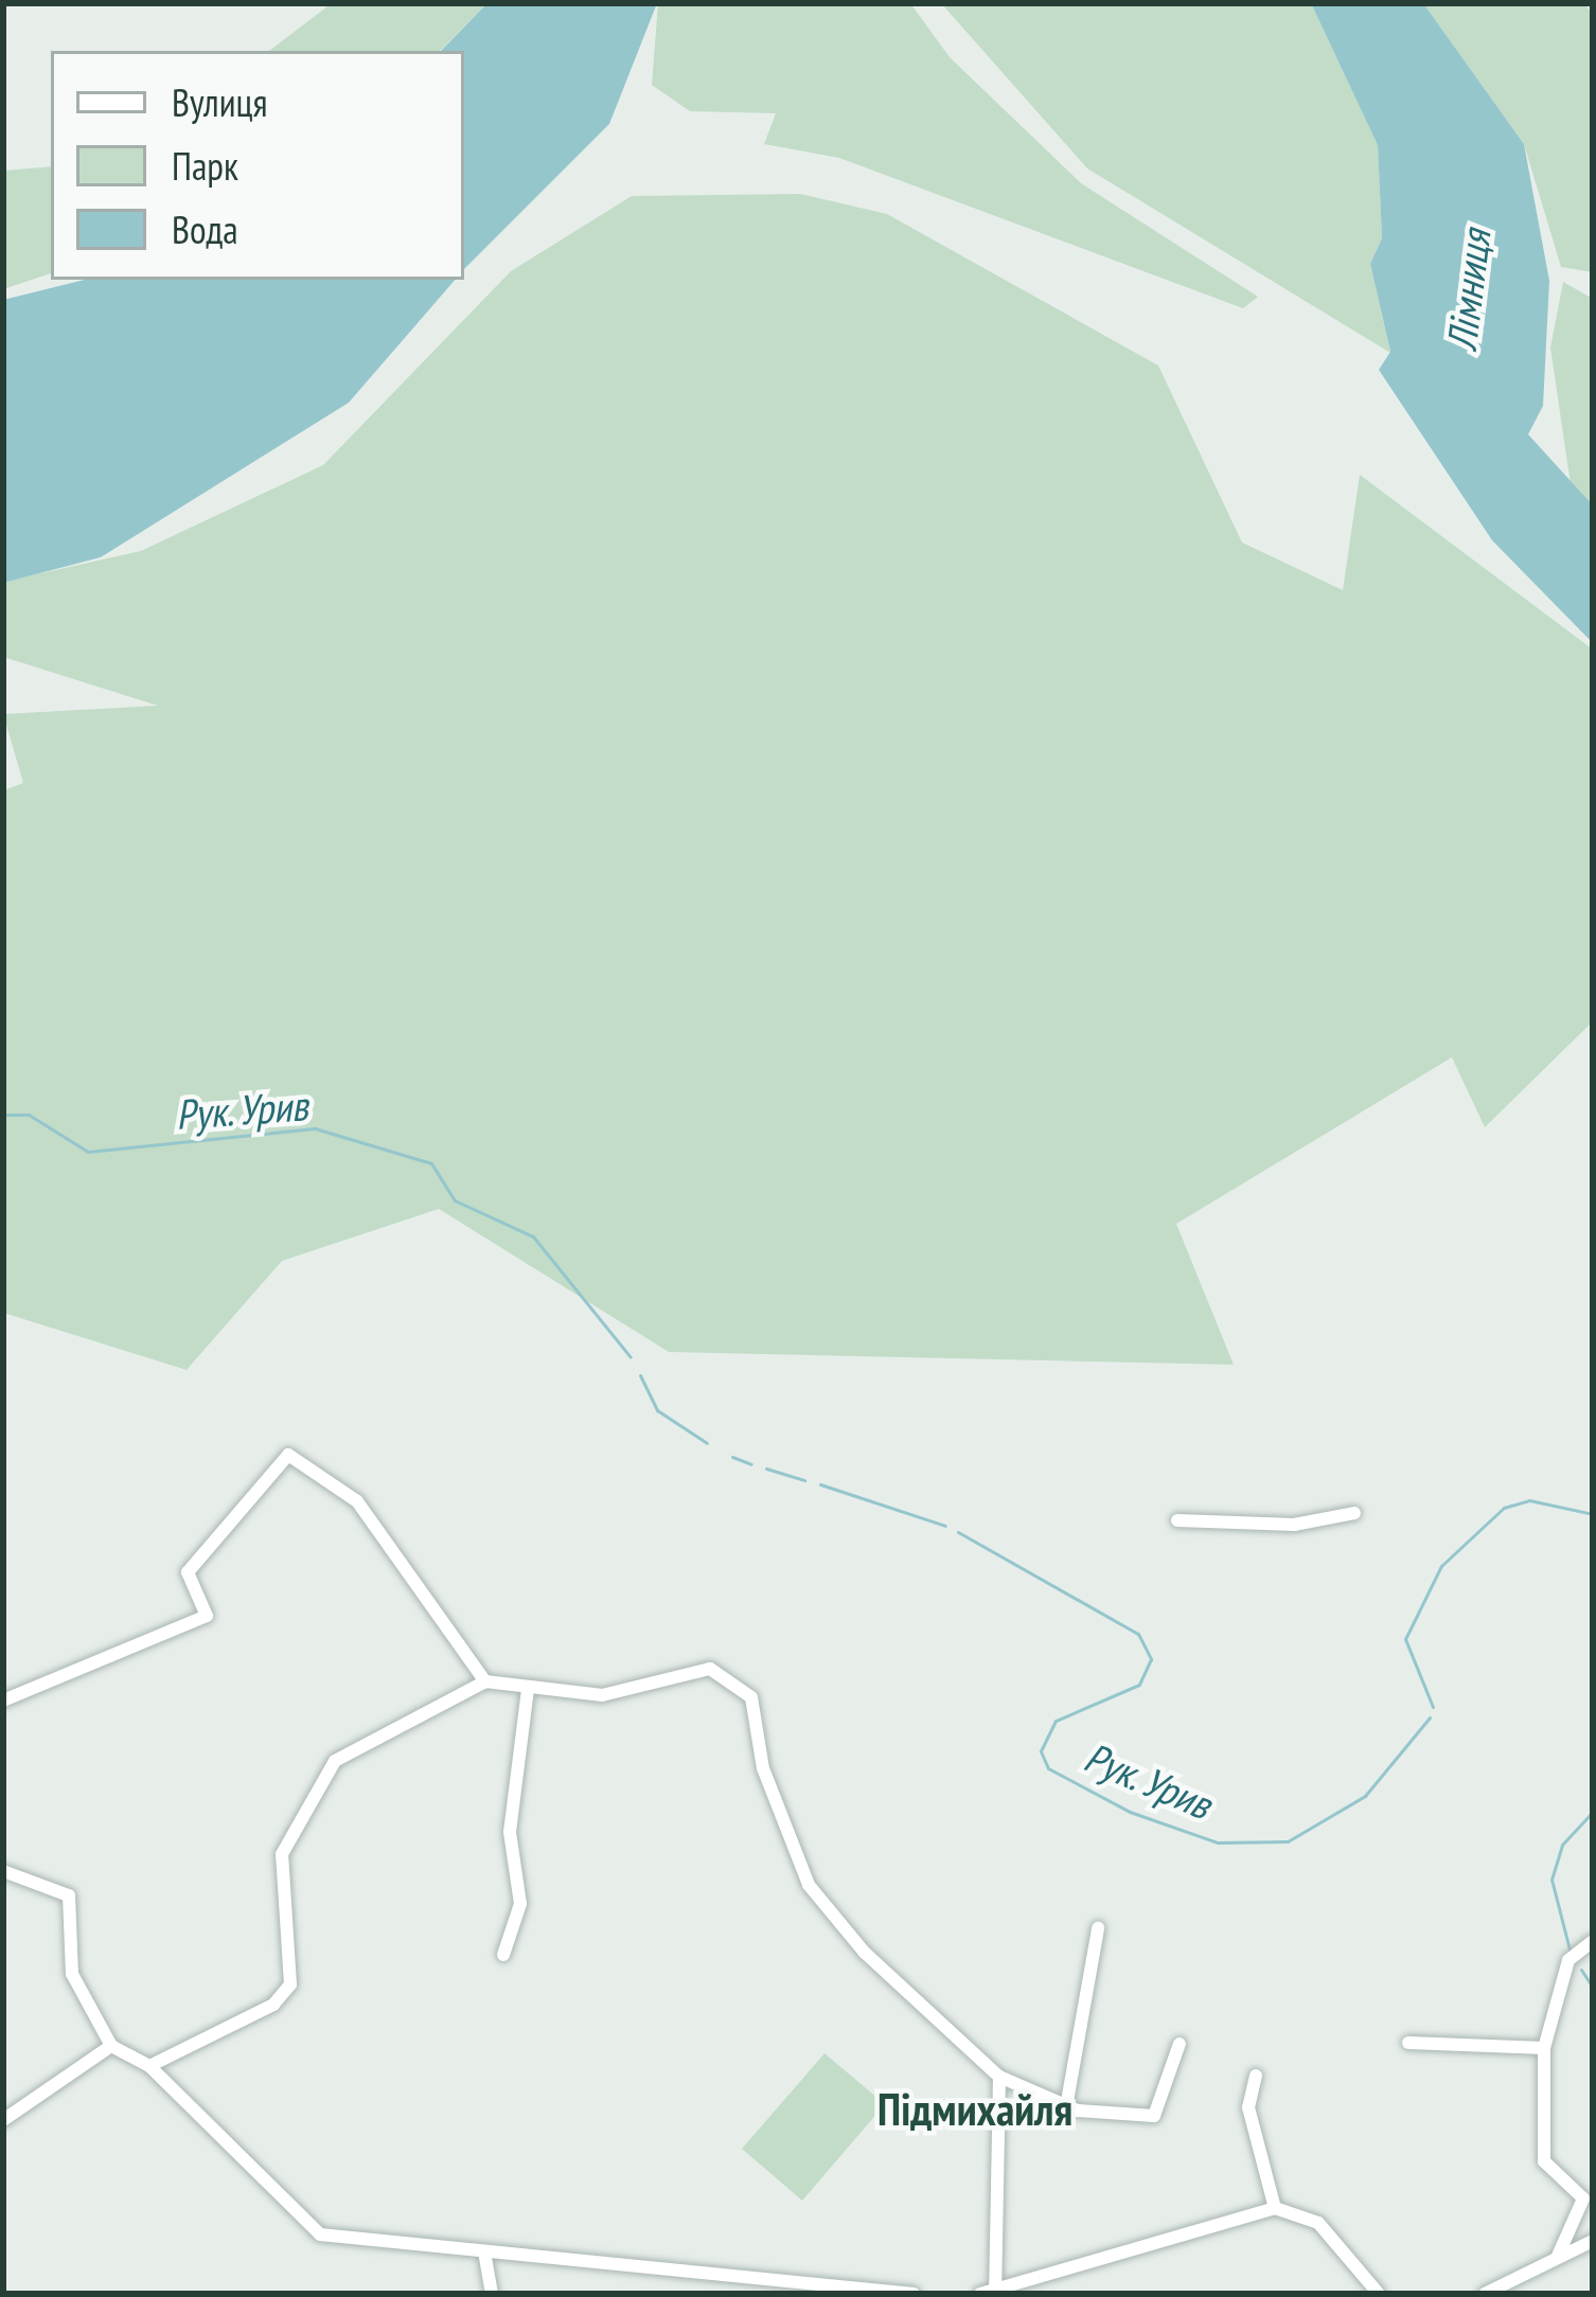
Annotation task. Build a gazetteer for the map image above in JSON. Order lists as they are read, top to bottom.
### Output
{
  "districts": ["Підмихайля"],
  "water": ["Лімниця", "Рук. Урив"],
  "legend": ["Вулиця", "Парк", "Вода"]
}
